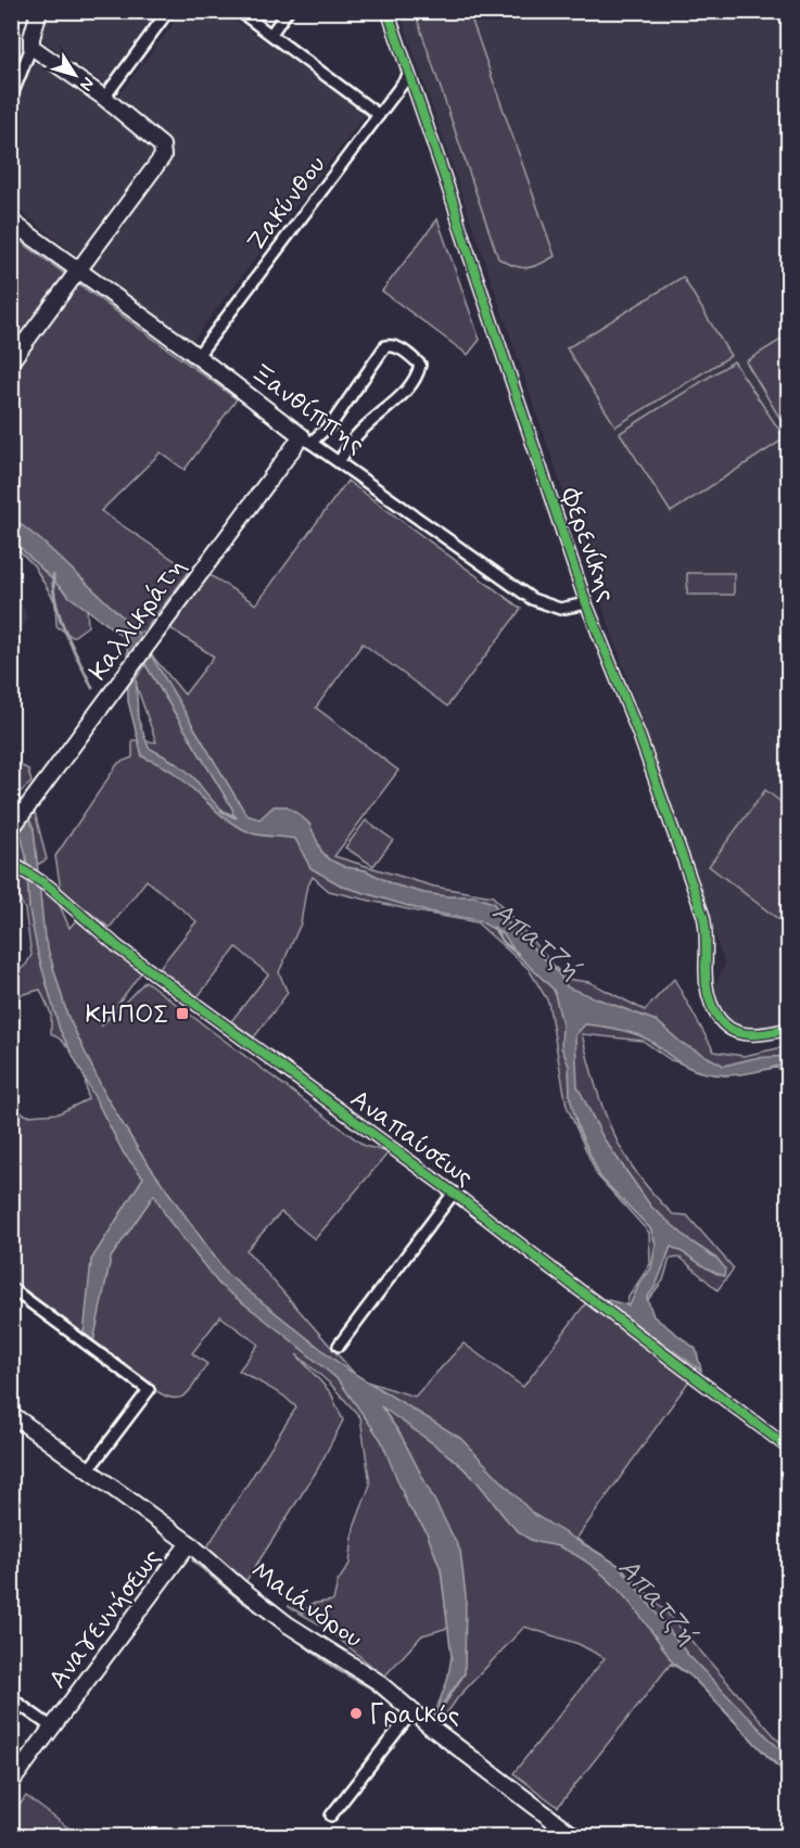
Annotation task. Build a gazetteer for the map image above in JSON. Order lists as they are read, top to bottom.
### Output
{
  "streets": {
    "street": [
      "Ζακύνθου",
      "Ξανθίππης",
      "Φερενίκης",
      "Καλλικράτη",
      "Αναπαύσεως",
      "Μαιάνδρου",
      "Αναγεννήσεως"
    ]
  },
  "crossings": [
    ["Ζακύνθου", "Ξανθίππης"],
    ["Ζακύνθου", "Φερενίκης"],
    ["Ξανθίππης", "Φερενίκης"],
    ["Ξανθίππης", "Καλλικράτη"],
    ["Μαιάνδρου", "Αναγεννήσεως"]
  ],
  "water": ["Απατζή"],
  "places": {
    "transit": ["ΚΗΠΟΣ"],
    "other": ["Γραικός"]
  },
  "north": "bottom right"
}
